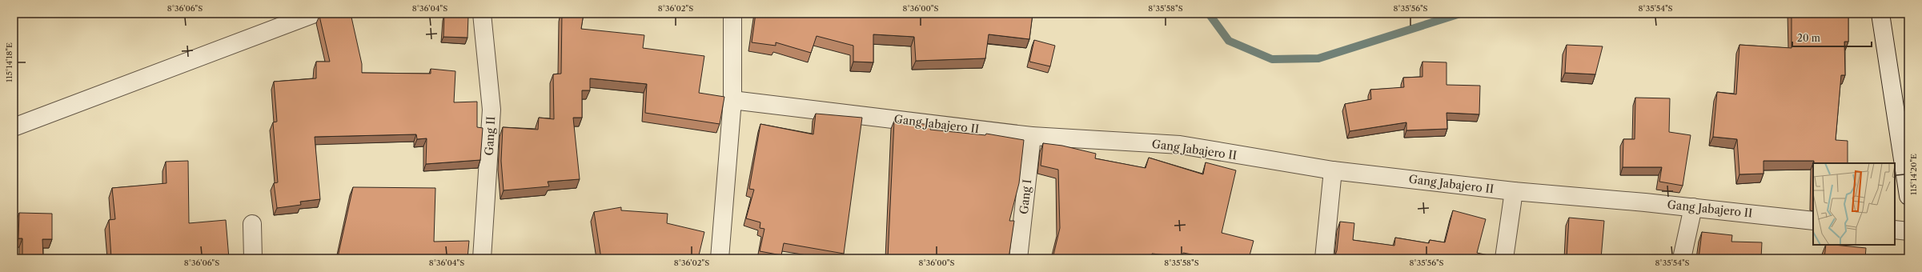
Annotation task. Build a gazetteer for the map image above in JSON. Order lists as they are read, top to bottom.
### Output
{
  "streets": {
    "street": ["Gang Jabajero II", "Gang II", "Gang I"]
  },
  "crossings": [
    ["Gang Jabajero II", "Gang I"]
  ],
  "scale_bar": "20 m",
  "coordinates": [
    "8°36'06\"S",
    "8°36'04\"S",
    "8°36'02\"S",
    "8°36'00\"S",
    "8°35'58\"S",
    "8°35'56\"S",
    "8°35'54\"S",
    "115°14'18\"E",
    "115°14'20\"E"
  ]
}
